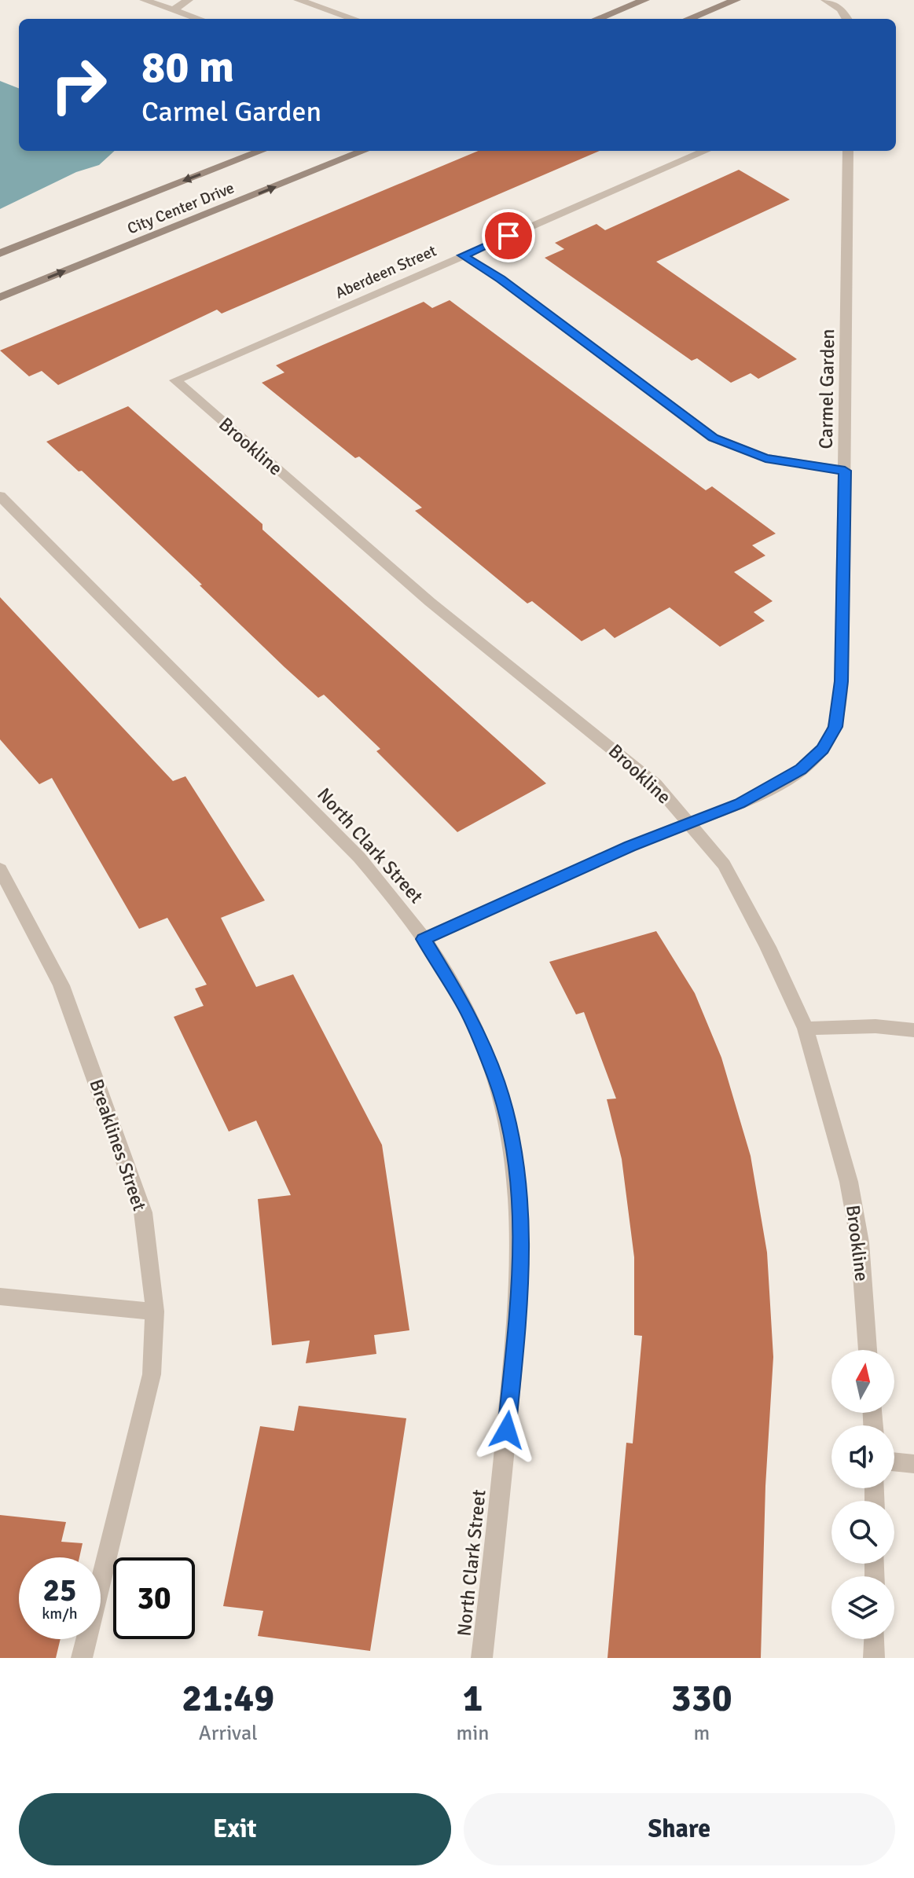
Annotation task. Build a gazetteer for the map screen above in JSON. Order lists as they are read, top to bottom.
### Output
{
  "streets": {
    "street": [
      "City Center Drive",
      "Aberdeen Street",
      "Carmel Garden",
      "Brookline",
      "North Clark Street",
      "Breaklines Street"
    ]
  },
  "crossings": [
    ["Aberdeen Street", "Brookline"],
    ["Carmel Garden", "Brookline"],
    ["Carmel Garden", "North Clark Street"]
  ],
  "north": "top",
  "page": {
    "turn": ["80 m", "Carmel Garden"],
    "speed": "25 km/h",
    "limit": "30",
    "eta": [
      "21:49",
      "Arrival",
      "1",
      "min",
      "330",
      "m"
    ],
    "buttons": ["Exit", "Share"]
  }
}
